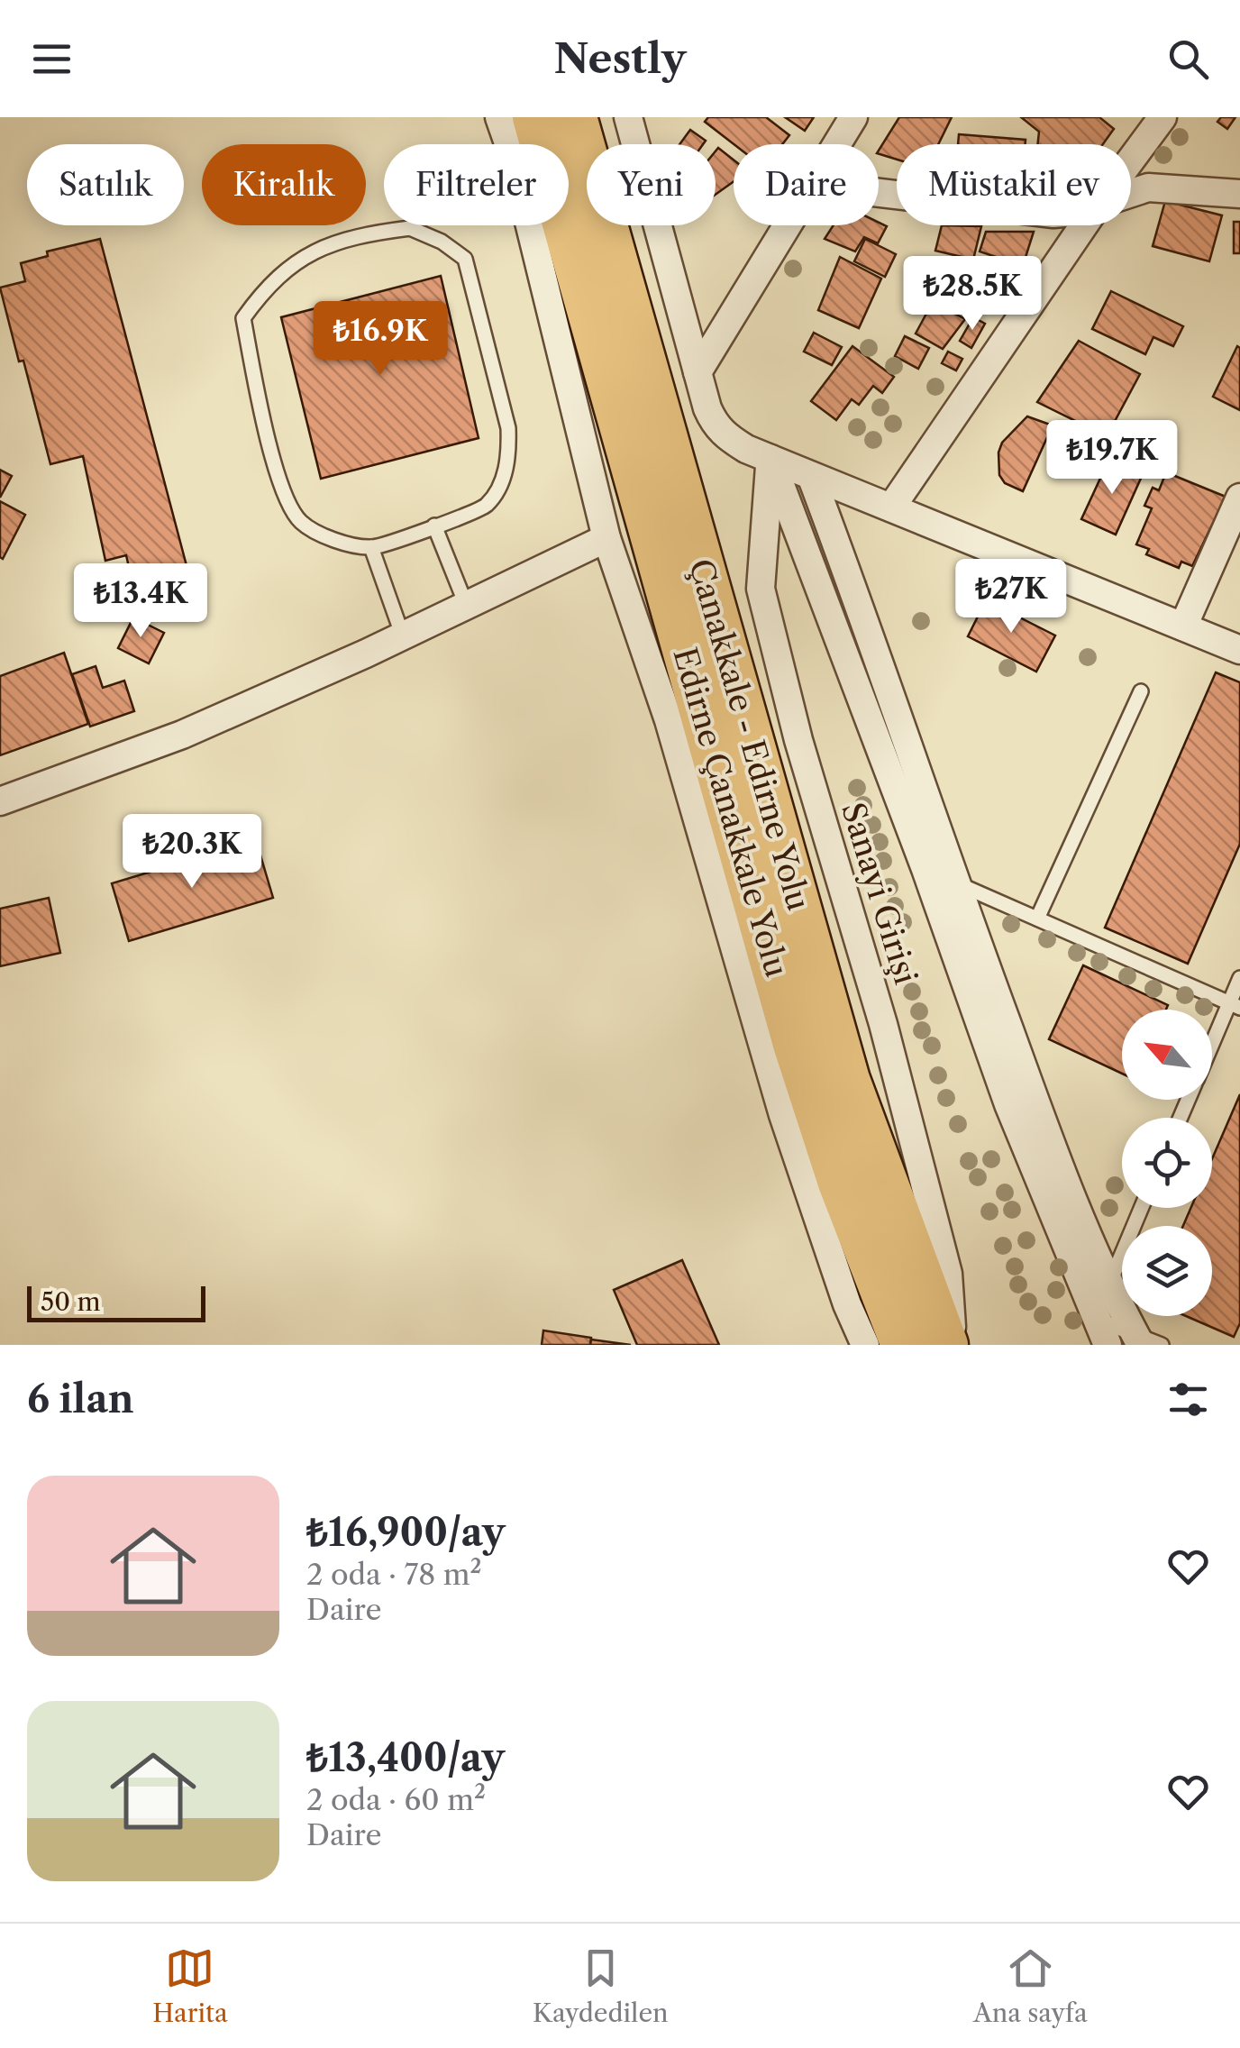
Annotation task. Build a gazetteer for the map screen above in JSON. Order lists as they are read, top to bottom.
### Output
{
  "streets": {
    "highway": ["Çanakkale - Edirne Yolu", "Edirne Çanakkale Yolu"],
    "street": ["Sanayi Girişi"]
  },
  "scale_bar": "50 m",
  "north": "top left",
  "page": {
    "header": "Nestly",
    "chip": [
      "Satılık",
      "Kiralık",
      "Filtreler",
      "Yeni",
      "Daire",
      "Müstakil ev"
    ],
    "price": [
      "₺28.5K",
      "₺16.9K",
      "₺19.7K",
      "₺27K",
      "₺13.4K",
      "₺20.3K"
    ],
    "scale": "50 m",
    "heading": "6 ilan",
    "list": [
      {
        "name": "₺16,900/ay",
        "note": "2 oda · 78 m² · Daire"
      },
      {
        "name": "₺13,400/ay",
        "note": "2 oda · 60 m² · Daire"
      }
    ],
    "tabs": ["Harita", "Kaydedilen", "Ana sayfa"]
  }
}
